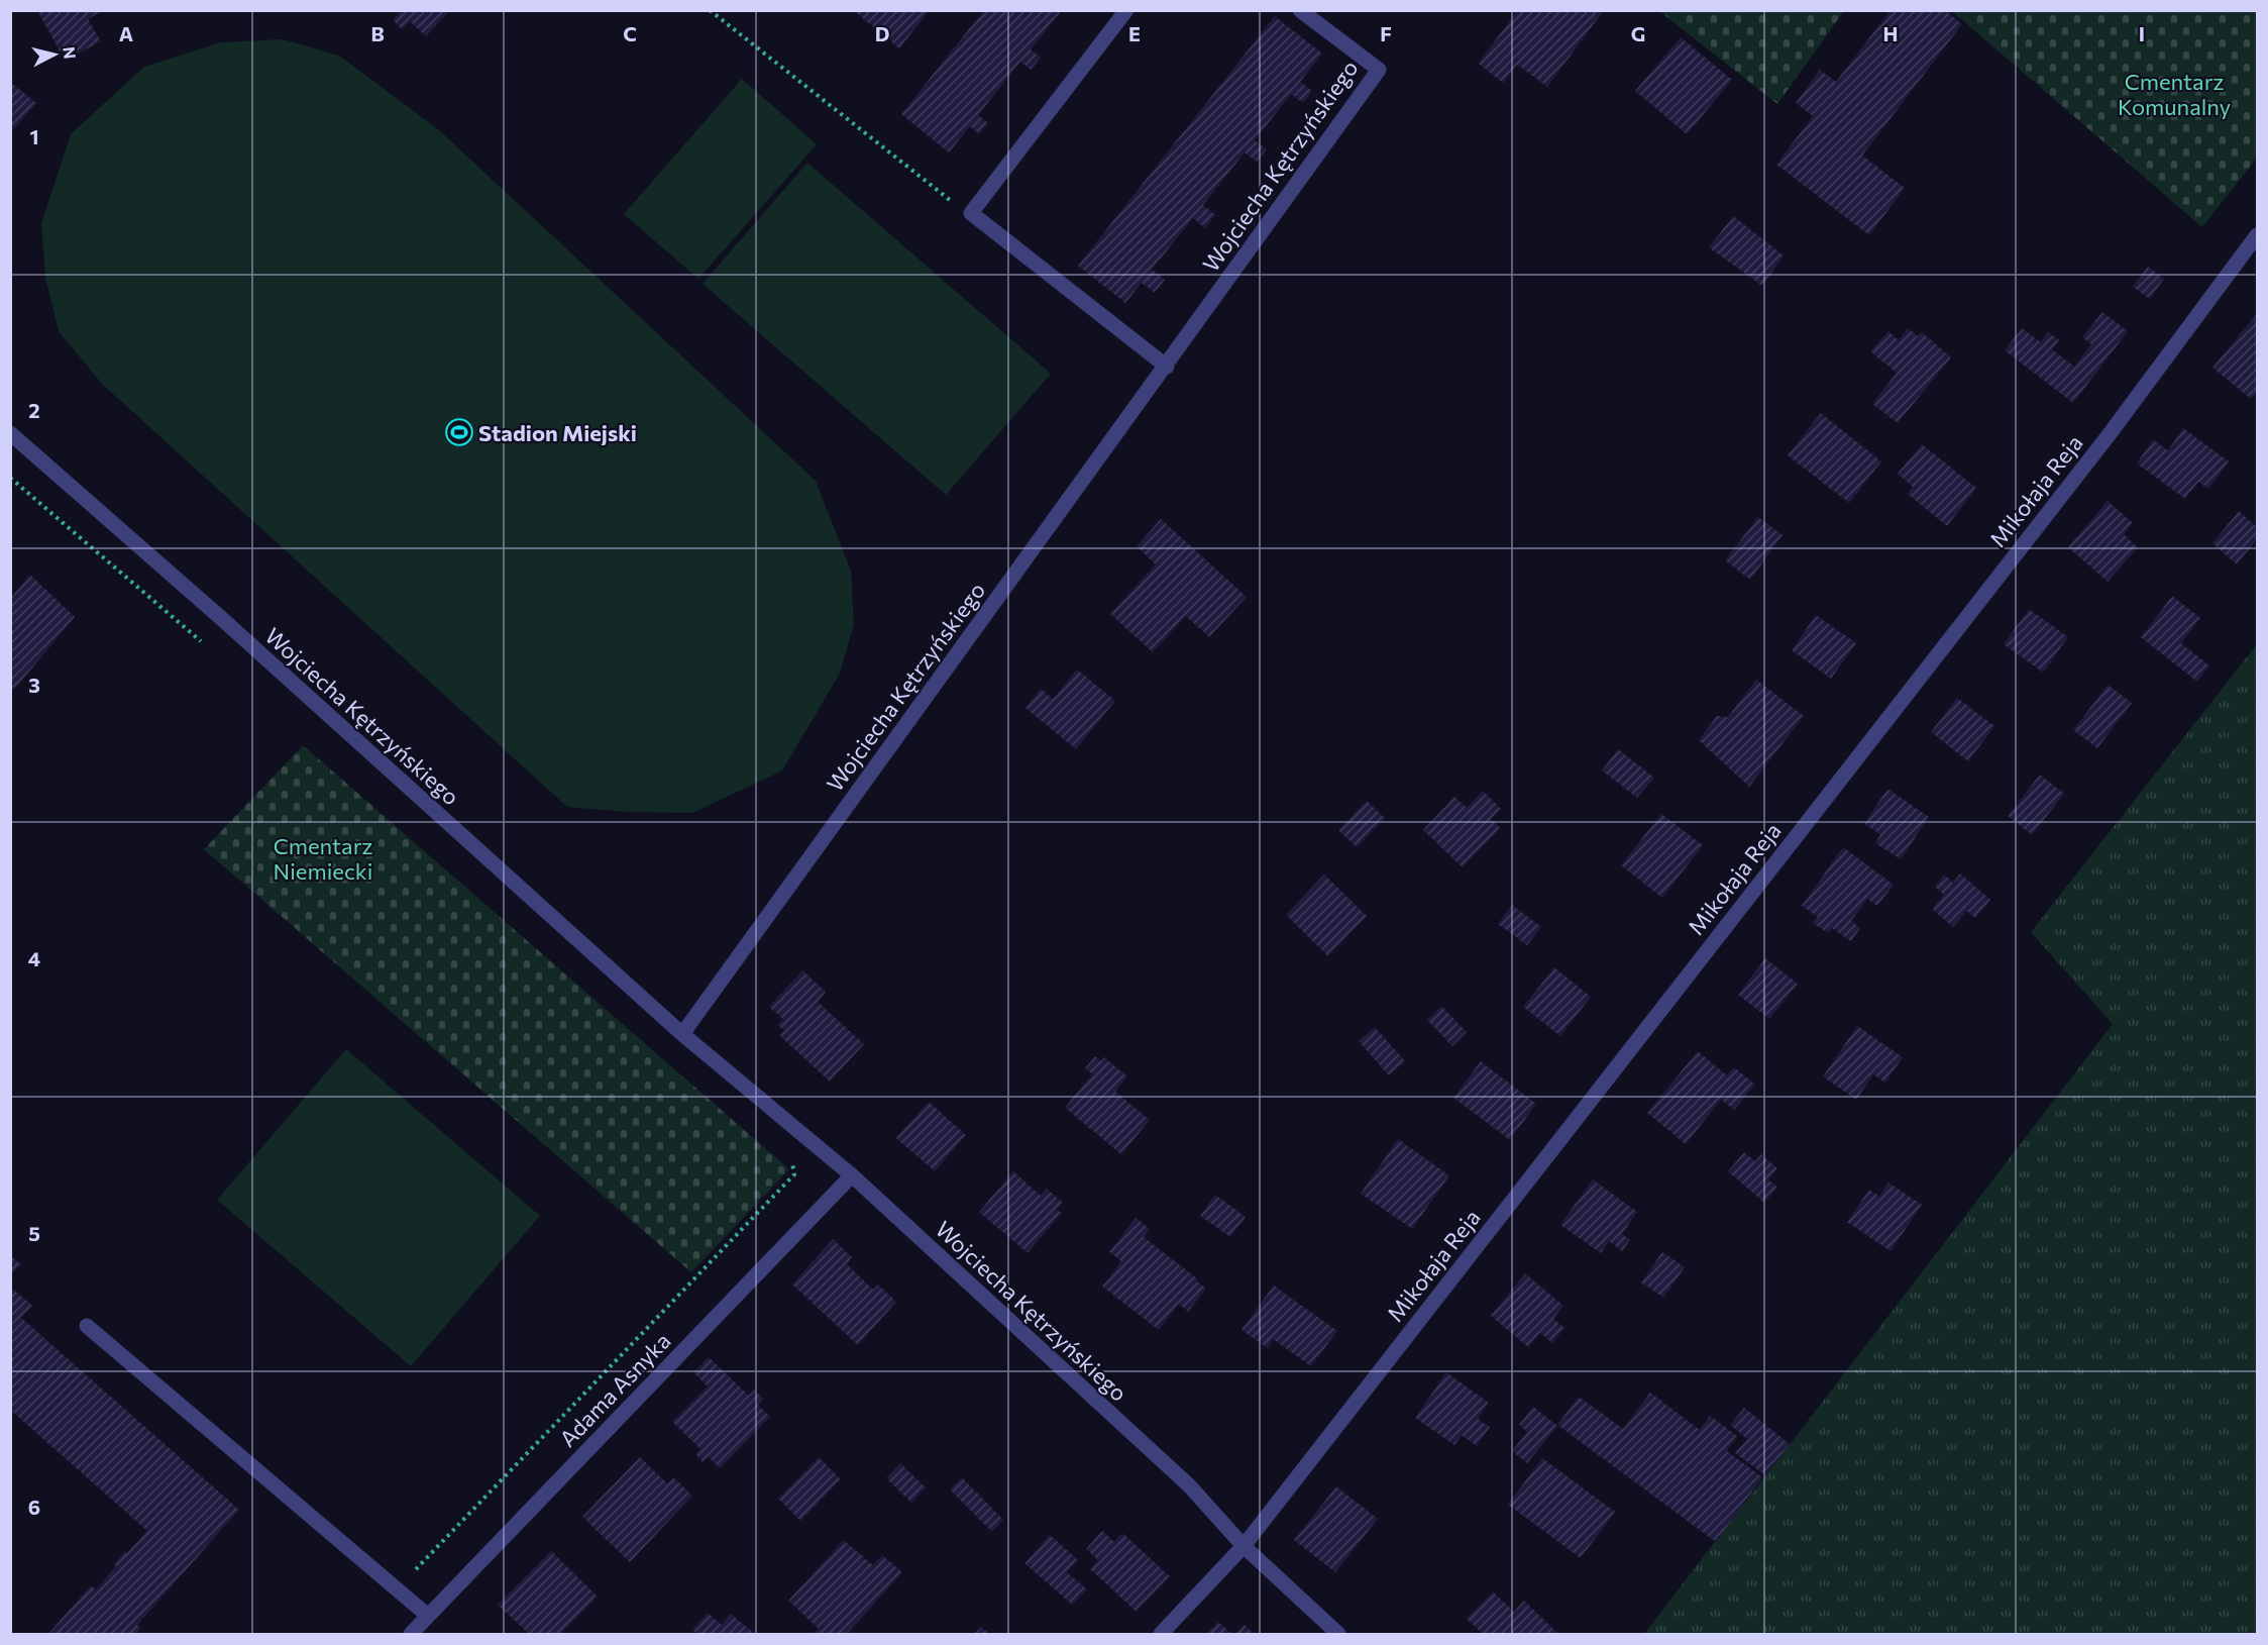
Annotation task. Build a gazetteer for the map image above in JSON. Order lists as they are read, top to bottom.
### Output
{
  "streets": {
    "street": ["Wojciecha Kętrzyńskiego", "Mikołaja Reja", "Adama Asnyka"]
  },
  "crossings": [
    ["Wojciecha Kętrzyńskiego", "Mikołaja Reja"],
    ["Wojciecha Kętrzyńskiego", "Adama Asnyka"]
  ],
  "parks": ["Cmentarz Komunalny", "Cmentarz Niemiecki"],
  "places": {
    "sports": ["Stadion Miejski"]
  },
  "north": "right",
  "grid": {
    "columns": [
      "A",
      "B",
      "C",
      "D",
      "E",
      "F",
      "G",
      "H",
      "I"
    ],
    "rows": [
      "1",
      "2",
      "3",
      "4",
      "5",
      "6"
    ]
  }
}
